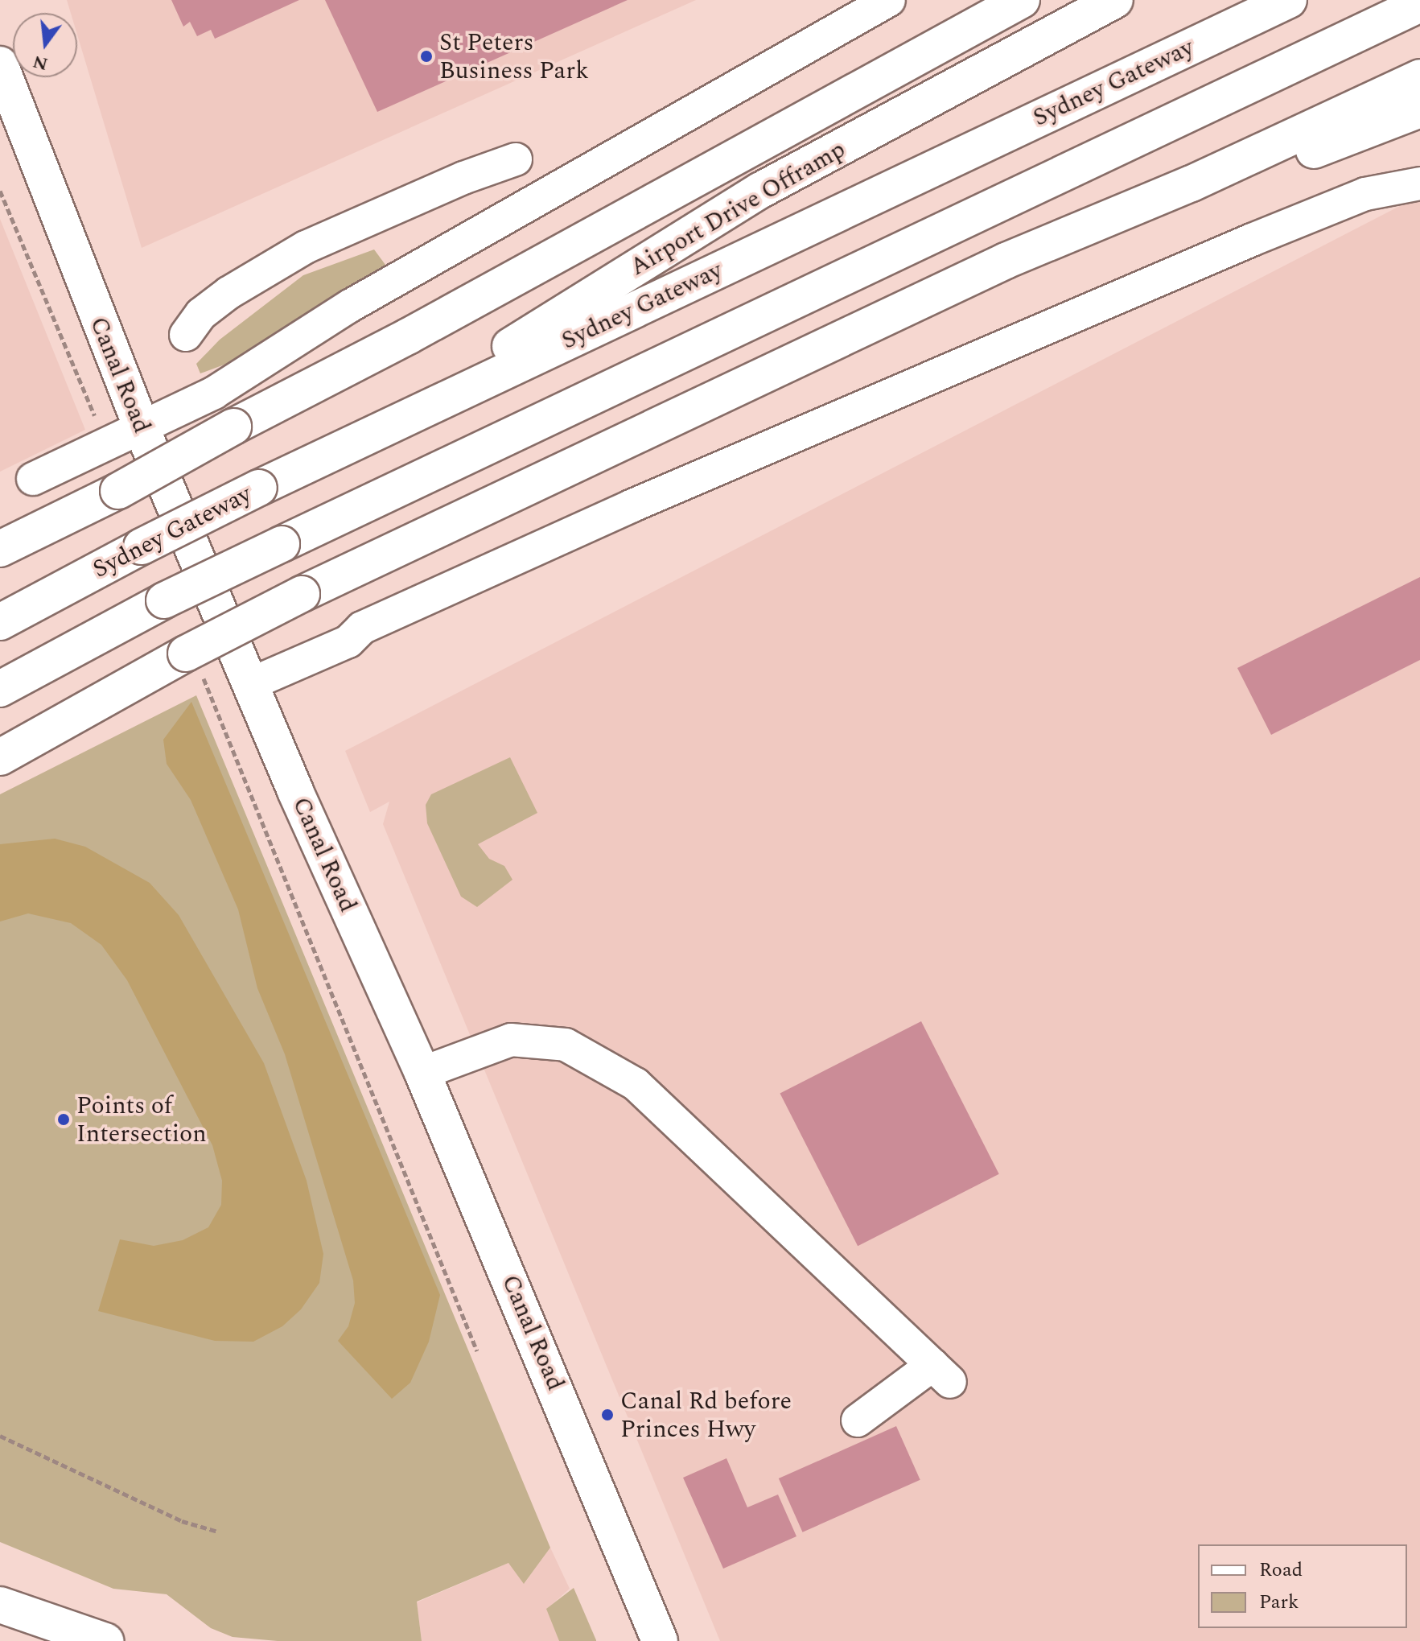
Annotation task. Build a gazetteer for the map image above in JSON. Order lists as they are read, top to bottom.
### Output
{
  "streets": {
    "main road": ["Sydney Gateway", "Airport Drive Offramp", "Canal Road"]
  },
  "crossings": [
    ["Sydney Gateway", "Airport Drive Offramp"]
  ],
  "places": ["St Peters Business Park", "Points of Intersection", "Canal Rd before Princes Hwy"],
  "legend": ["Road", "Park"],
  "north": "bottom"
}
